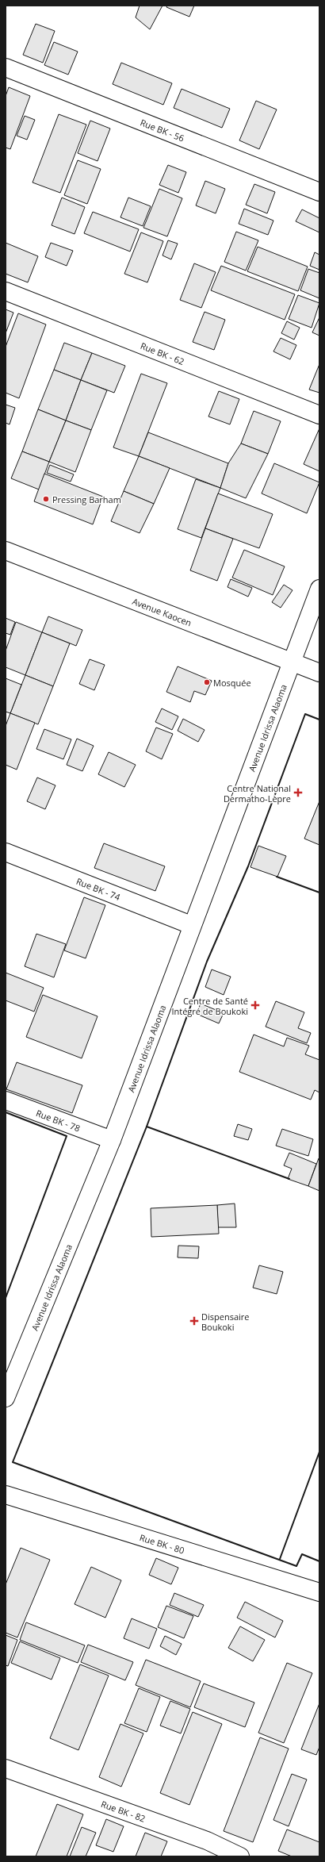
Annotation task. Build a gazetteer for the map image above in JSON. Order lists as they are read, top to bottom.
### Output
{
  "streets": {
    "street": [
      "Rue BK - 56",
      "Rue BK - 62",
      "Avenue Kaocen",
      "Avenue Idrissa Alaoma",
      "Rue BK - 74",
      "Rue BK - 78",
      "Rue BK - 80",
      "Rue BK - 82"
    ]
  },
  "crossings": [
    ["Avenue Kaocen", "Avenue Idrissa Alaoma"],
    ["Avenue Idrissa Alaoma", "Rue BK - 74"],
    ["Avenue Idrissa Alaoma", "Rue BK - 78"]
  ],
  "places": {
    "other": ["Pressing Barham", "Mosquée"],
    "health": ["Centre National Dermatho-Lèpre", "Centre de Santé Intégré de Boukoki", "Dispensaire Boukoki"]
  }
}
